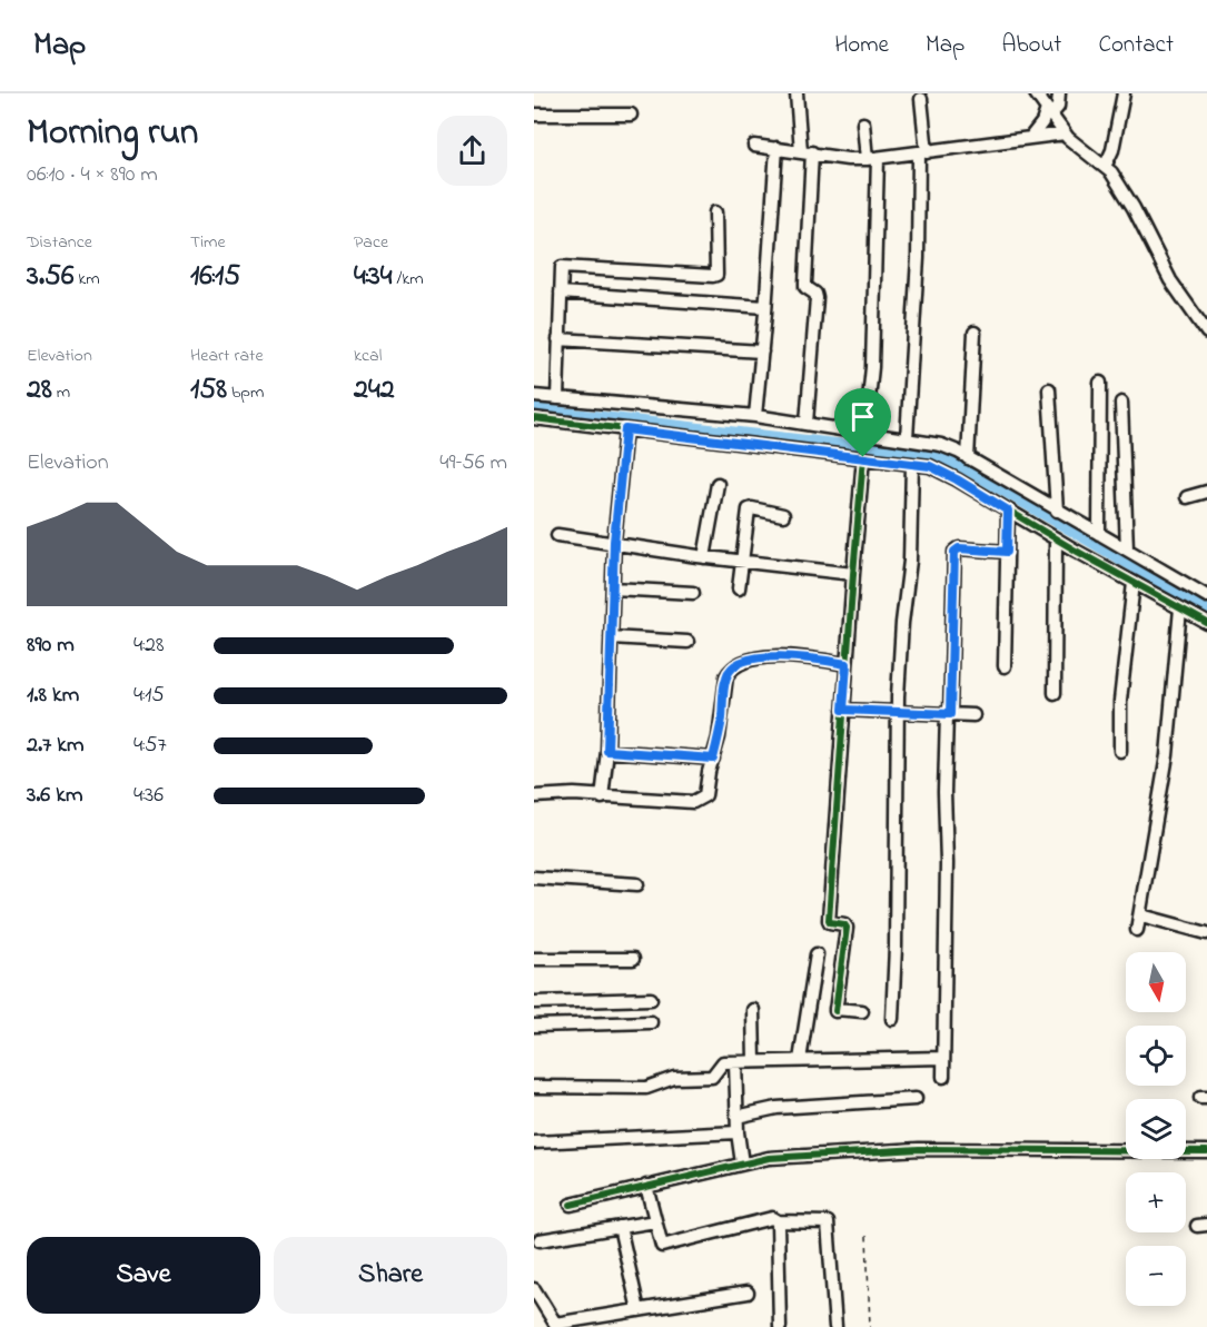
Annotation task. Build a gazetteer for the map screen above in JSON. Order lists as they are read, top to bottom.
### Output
{
  "north": "bottom",
  "page": {
    "header": "Map",
    "nav": [
      "Home",
      "Map",
      "About",
      "Contact"
    ],
    "heading": ["Morning run", "06:10 · 4 × 890 m"],
    "stats": [
      ["Distance", "3.56 km"],
      ["Time", "16:15"],
      ["Pace", "4:34 /km"],
      ["Elevation", "28 m"],
      ["Heart rate", "158 bpm"],
      ["kcal", "242"]
    ],
    "chart": ["Elevation", "49–56 m"],
    "list": [
      {
        "name": "890 m",
        "note": "4:28"
      },
      {
        "name": "1.8 km",
        "note": "4:15"
      },
      {
        "name": "2.7 km",
        "note": "4:57"
      },
      {
        "name": "3.6 km",
        "note": "4:36"
      }
    ],
    "map_buttons": ["+", "−"],
    "buttons": ["Save", "Share"]
  }
}
